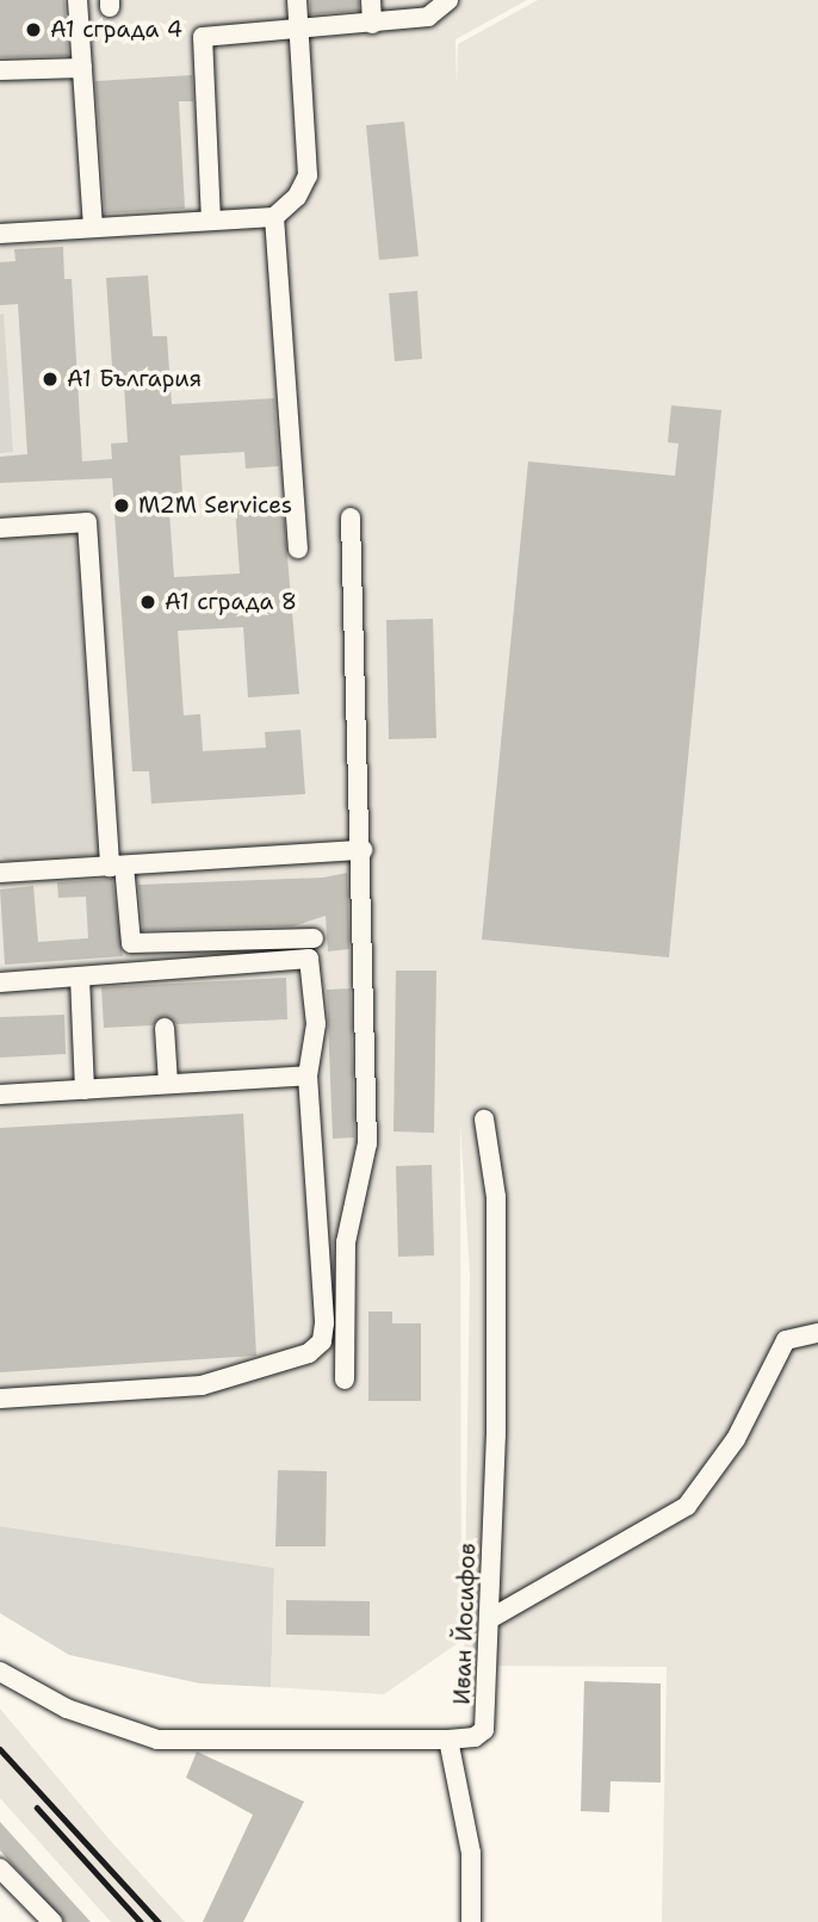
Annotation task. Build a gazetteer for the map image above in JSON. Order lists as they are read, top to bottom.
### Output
{
  "streets": {
    "street": ["Иван Йосифов"]
  },
  "places": [
    "А1 сграда 4",
    "А1 България",
    "M2M Services",
    "А1 сграда 8"
  ]
}
